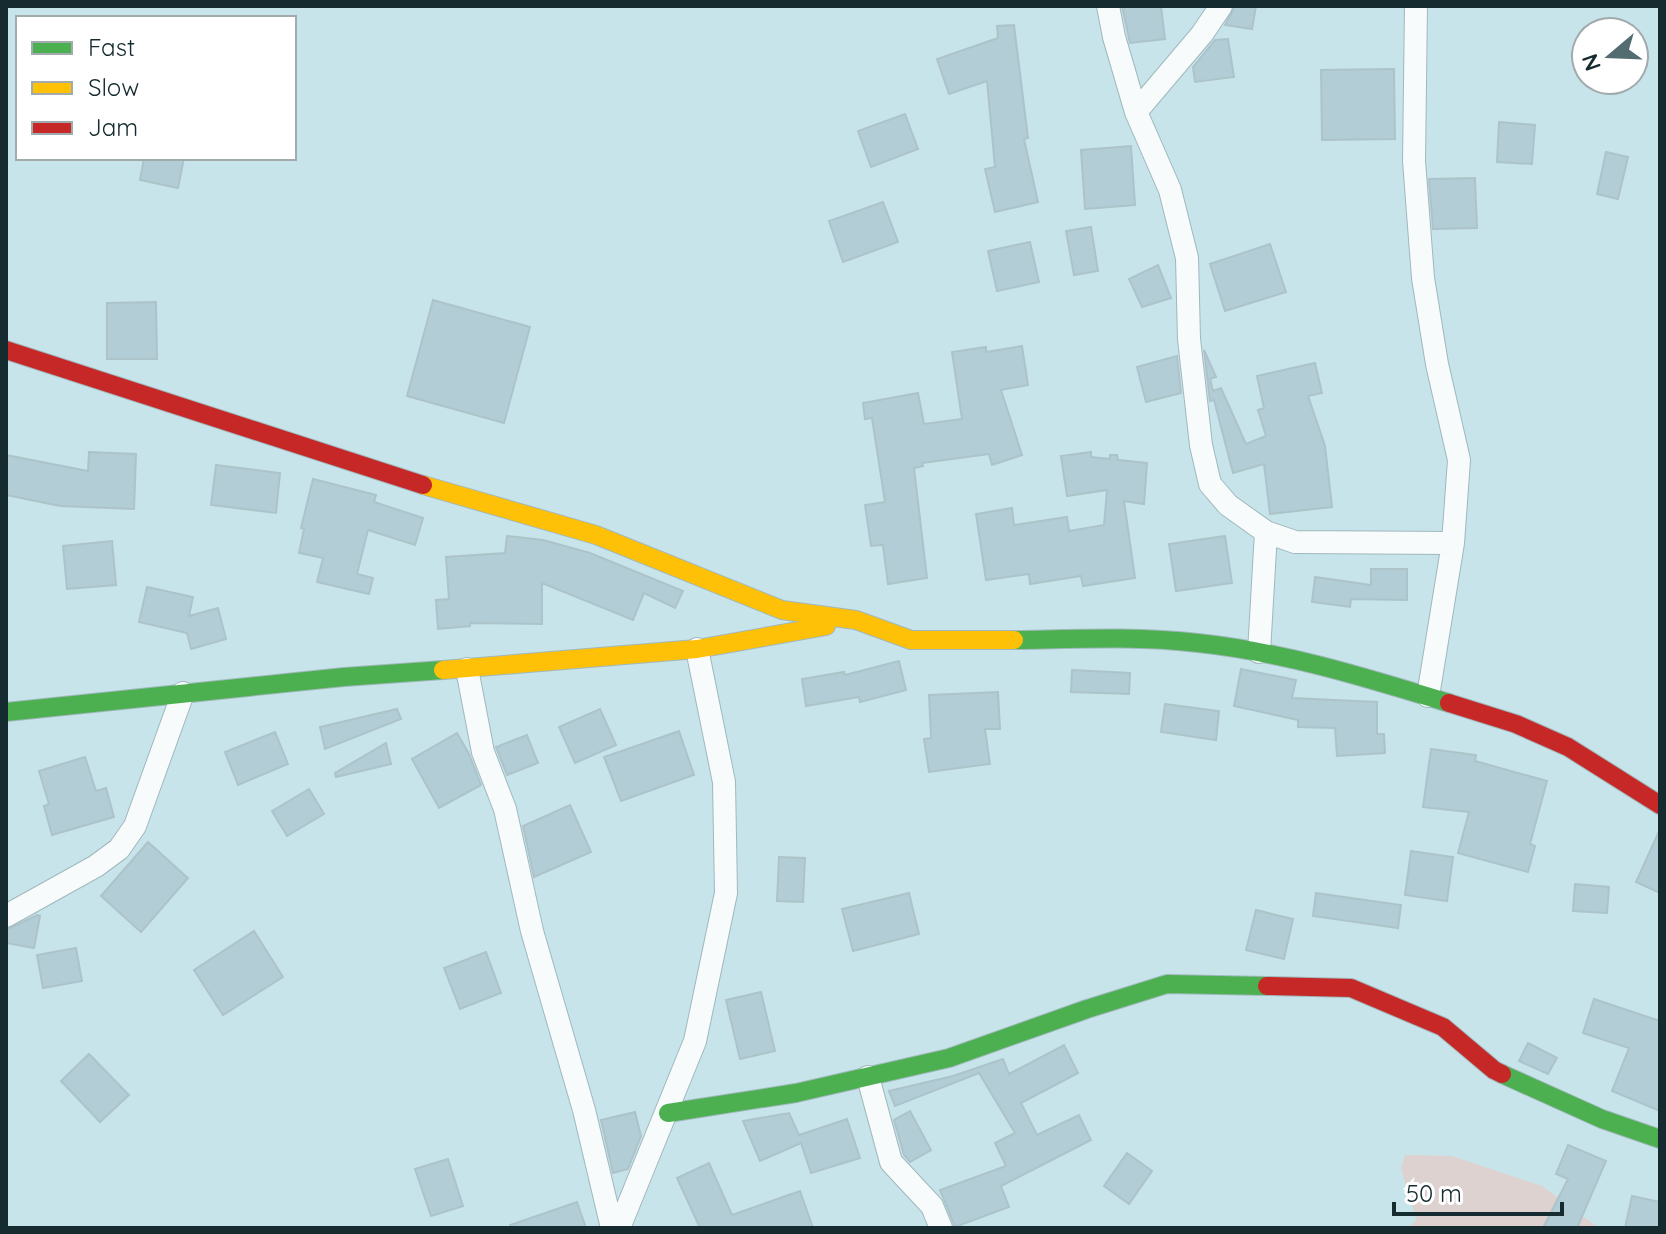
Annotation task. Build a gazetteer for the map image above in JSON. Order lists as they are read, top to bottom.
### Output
{
  "legend": ["Fast", "Slow", "Jam"],
  "scale_bar": "50 m",
  "north": "left"
}
